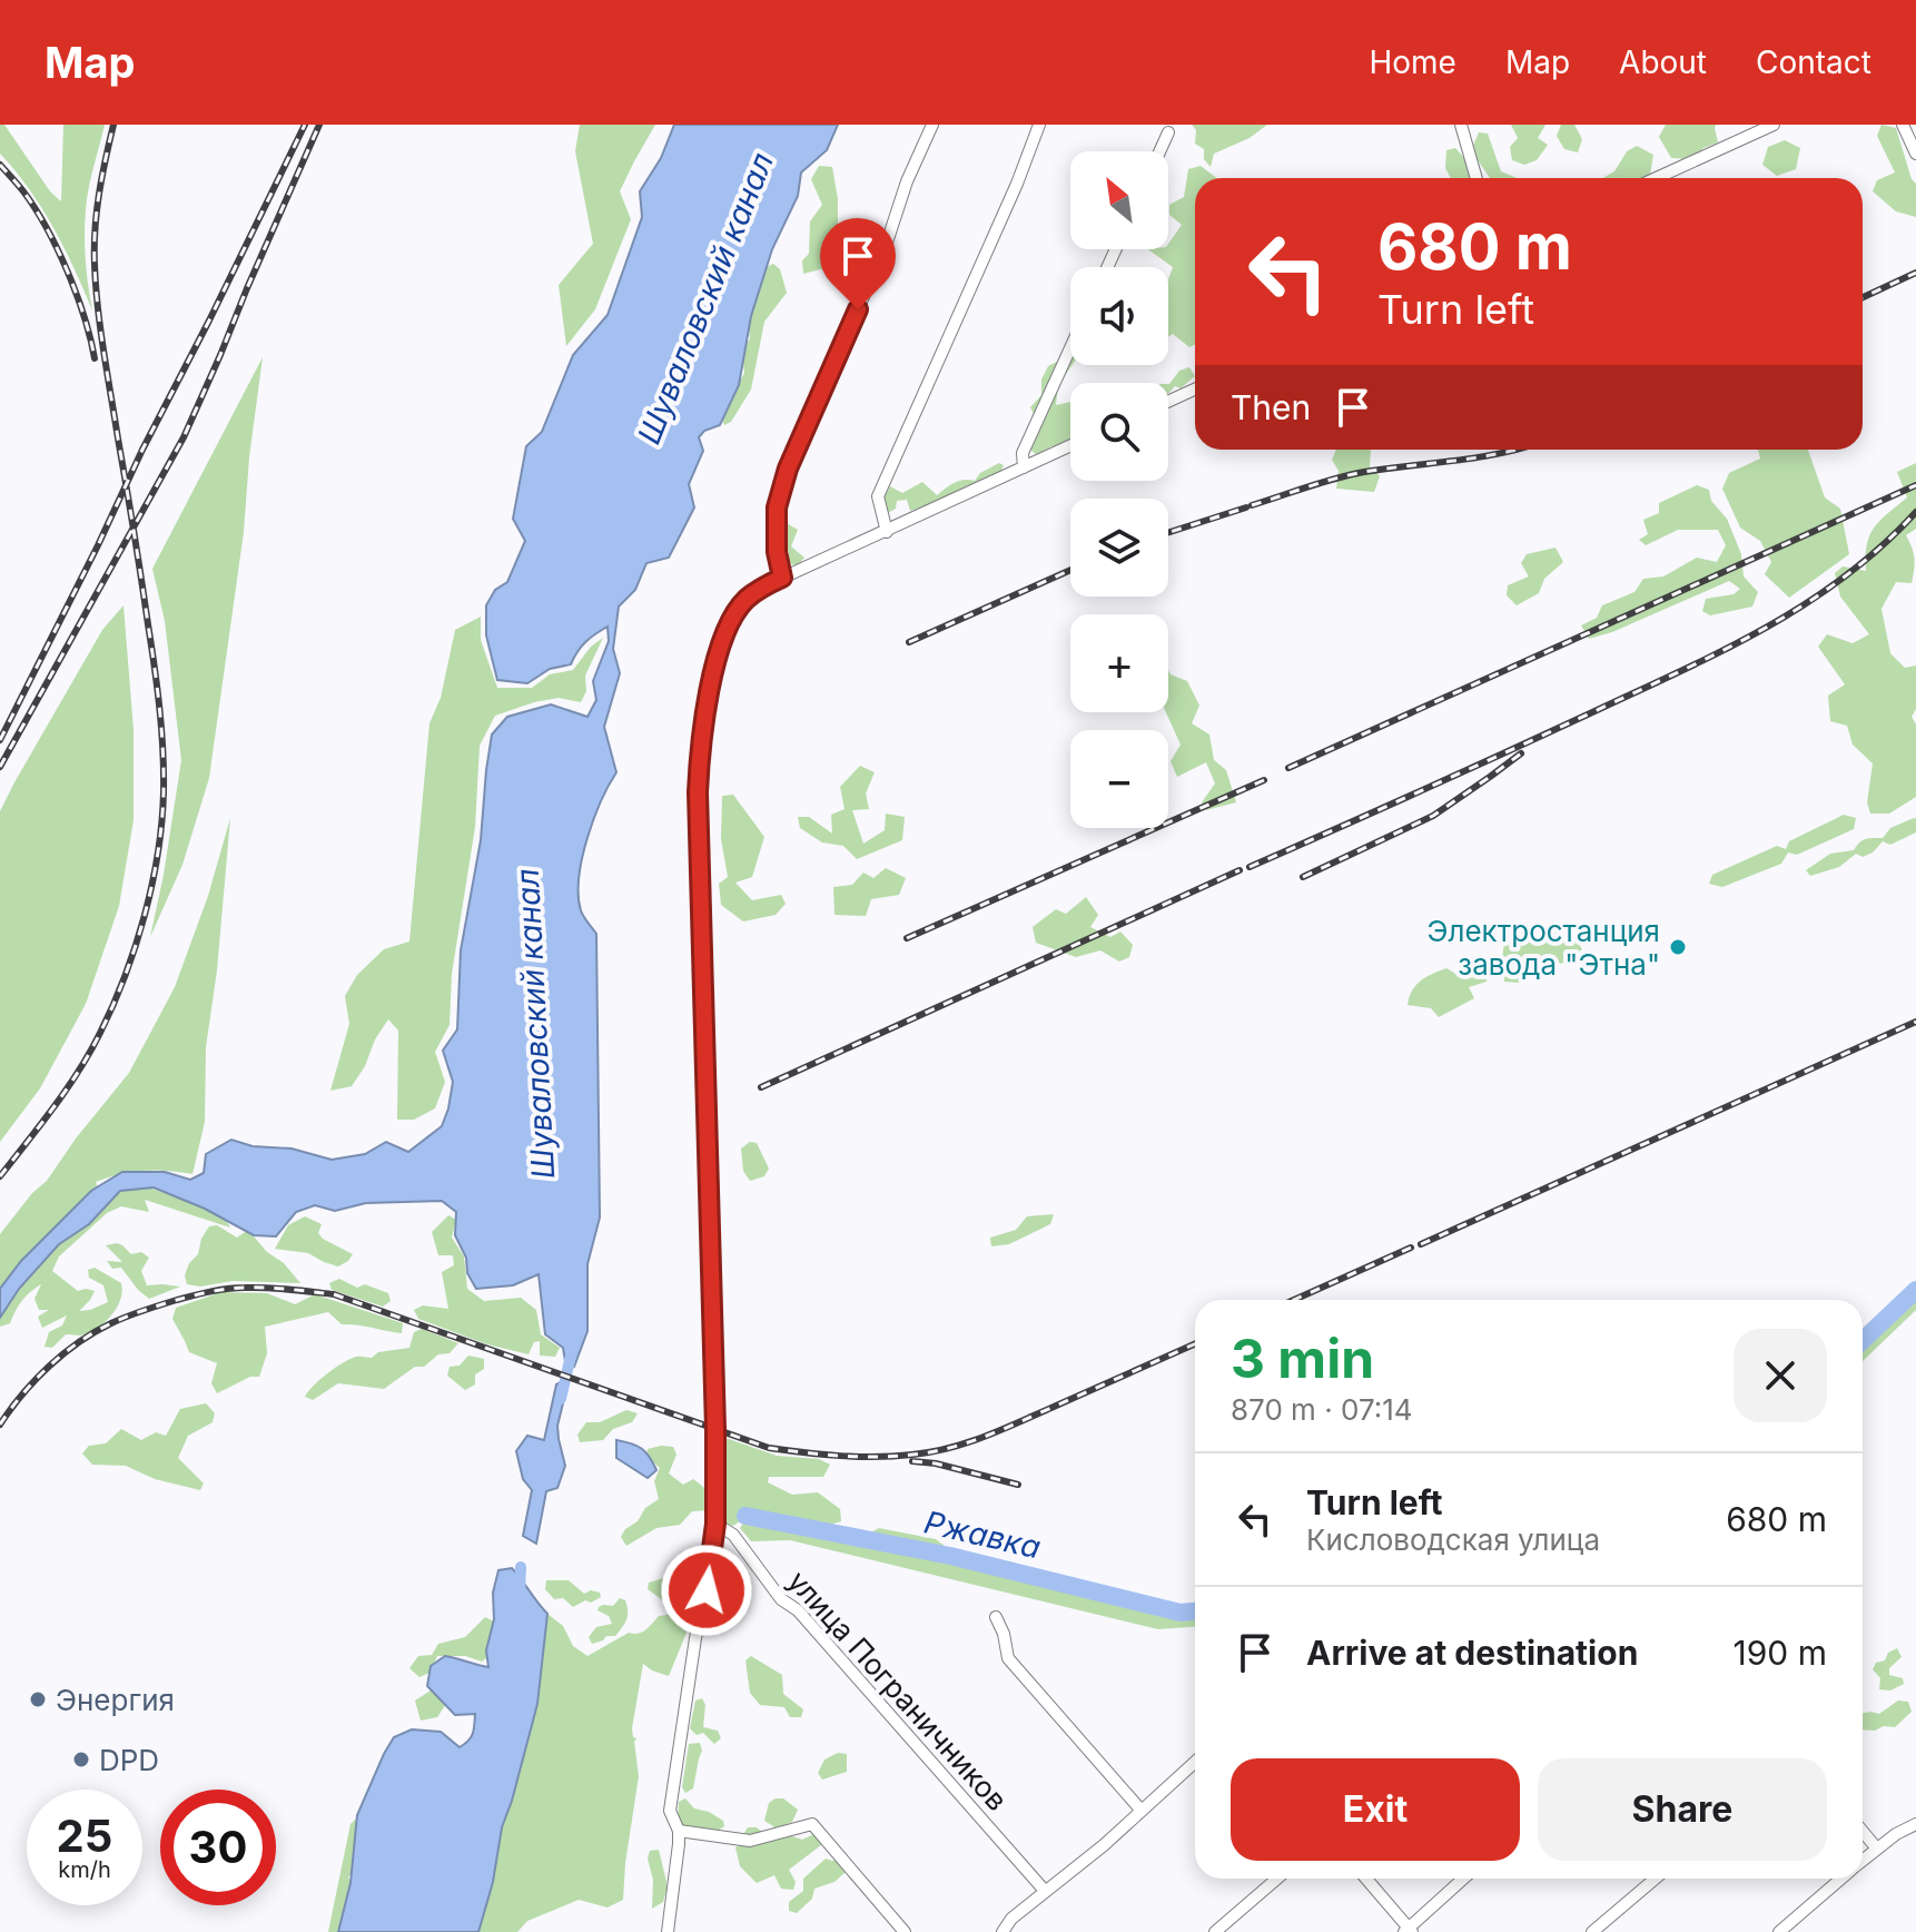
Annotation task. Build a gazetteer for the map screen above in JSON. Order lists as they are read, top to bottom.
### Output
{
  "streets": {
    "street": ["улица Пограничников"]
  },
  "water": ["Шуваловский канал", "Ржавка"],
  "places": ["Электростанция завода \"Этна\"", "Энергия", "DPD"],
  "north": "top left",
  "page": {
    "header": "Map",
    "nav": [
      "Home",
      "Map",
      "About",
      "Contact"
    ],
    "map_buttons": ["+", "−"],
    "turn": ["680 m", "Turn left"],
    "then": "Then",
    "heading": ["3 min", "870 m · 07:14"],
    "list": [
      {
        "name": "Turn left",
        "note": "Кисловодская улица",
        "value": "680 m"
      },
      {
        "name": "Arrive at destination",
        "value": "190 m"
      }
    ],
    "buttons": ["Exit", "Share"],
    "speed": "25 km/h",
    "limit": "30"
  }
}
